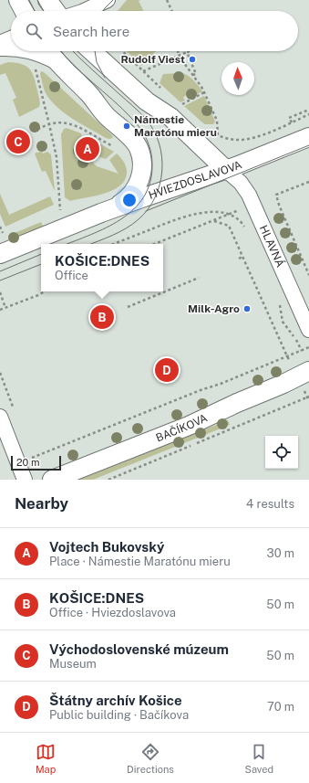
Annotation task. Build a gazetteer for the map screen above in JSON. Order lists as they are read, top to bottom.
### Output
{
  "streets": {
    "street": ["HVIEZDOSLAVOVA", "HLAVNÁ", "BAČÍKOVA"]
  },
  "crossings": [
    ["HVIEZDOSLAVOVA", "HLAVNÁ"]
  ],
  "places": ["Rudolf Viest", "Námestie Maratónu mieru", "Milk-Agro"],
  "scale_bar": "20 m",
  "north": "top",
  "page": {
    "search": "Search here",
    "pins": [
      "C",
      "A",
      "B",
      "D"
    ],
    "popup": ["KOŠICE:DNES", "Office"],
    "scale": "20 m",
    "heading": ["Nearby", "4 results"],
    "list": [
      {
        "mark": "A",
        "name": "Vojtech Bukovský",
        "note": "Place · Námestie Maratónu mieru",
        "value": "30 m"
      },
      {
        "mark": "B",
        "name": "KOŠICE:DNES",
        "note": "Office · Hviezdoslavova",
        "value": "50 m"
      },
      {
        "mark": "C",
        "name": "Východoslovenské múzeum",
        "note": "Museum",
        "value": "50 m"
      },
      {
        "mark": "D",
        "name": "Štátny archív Košice",
        "note": "Public building · Bačíkova",
        "value": "70 m"
      }
    ],
    "nav": ["Map", "Directions", "Saved"]
  }
}
